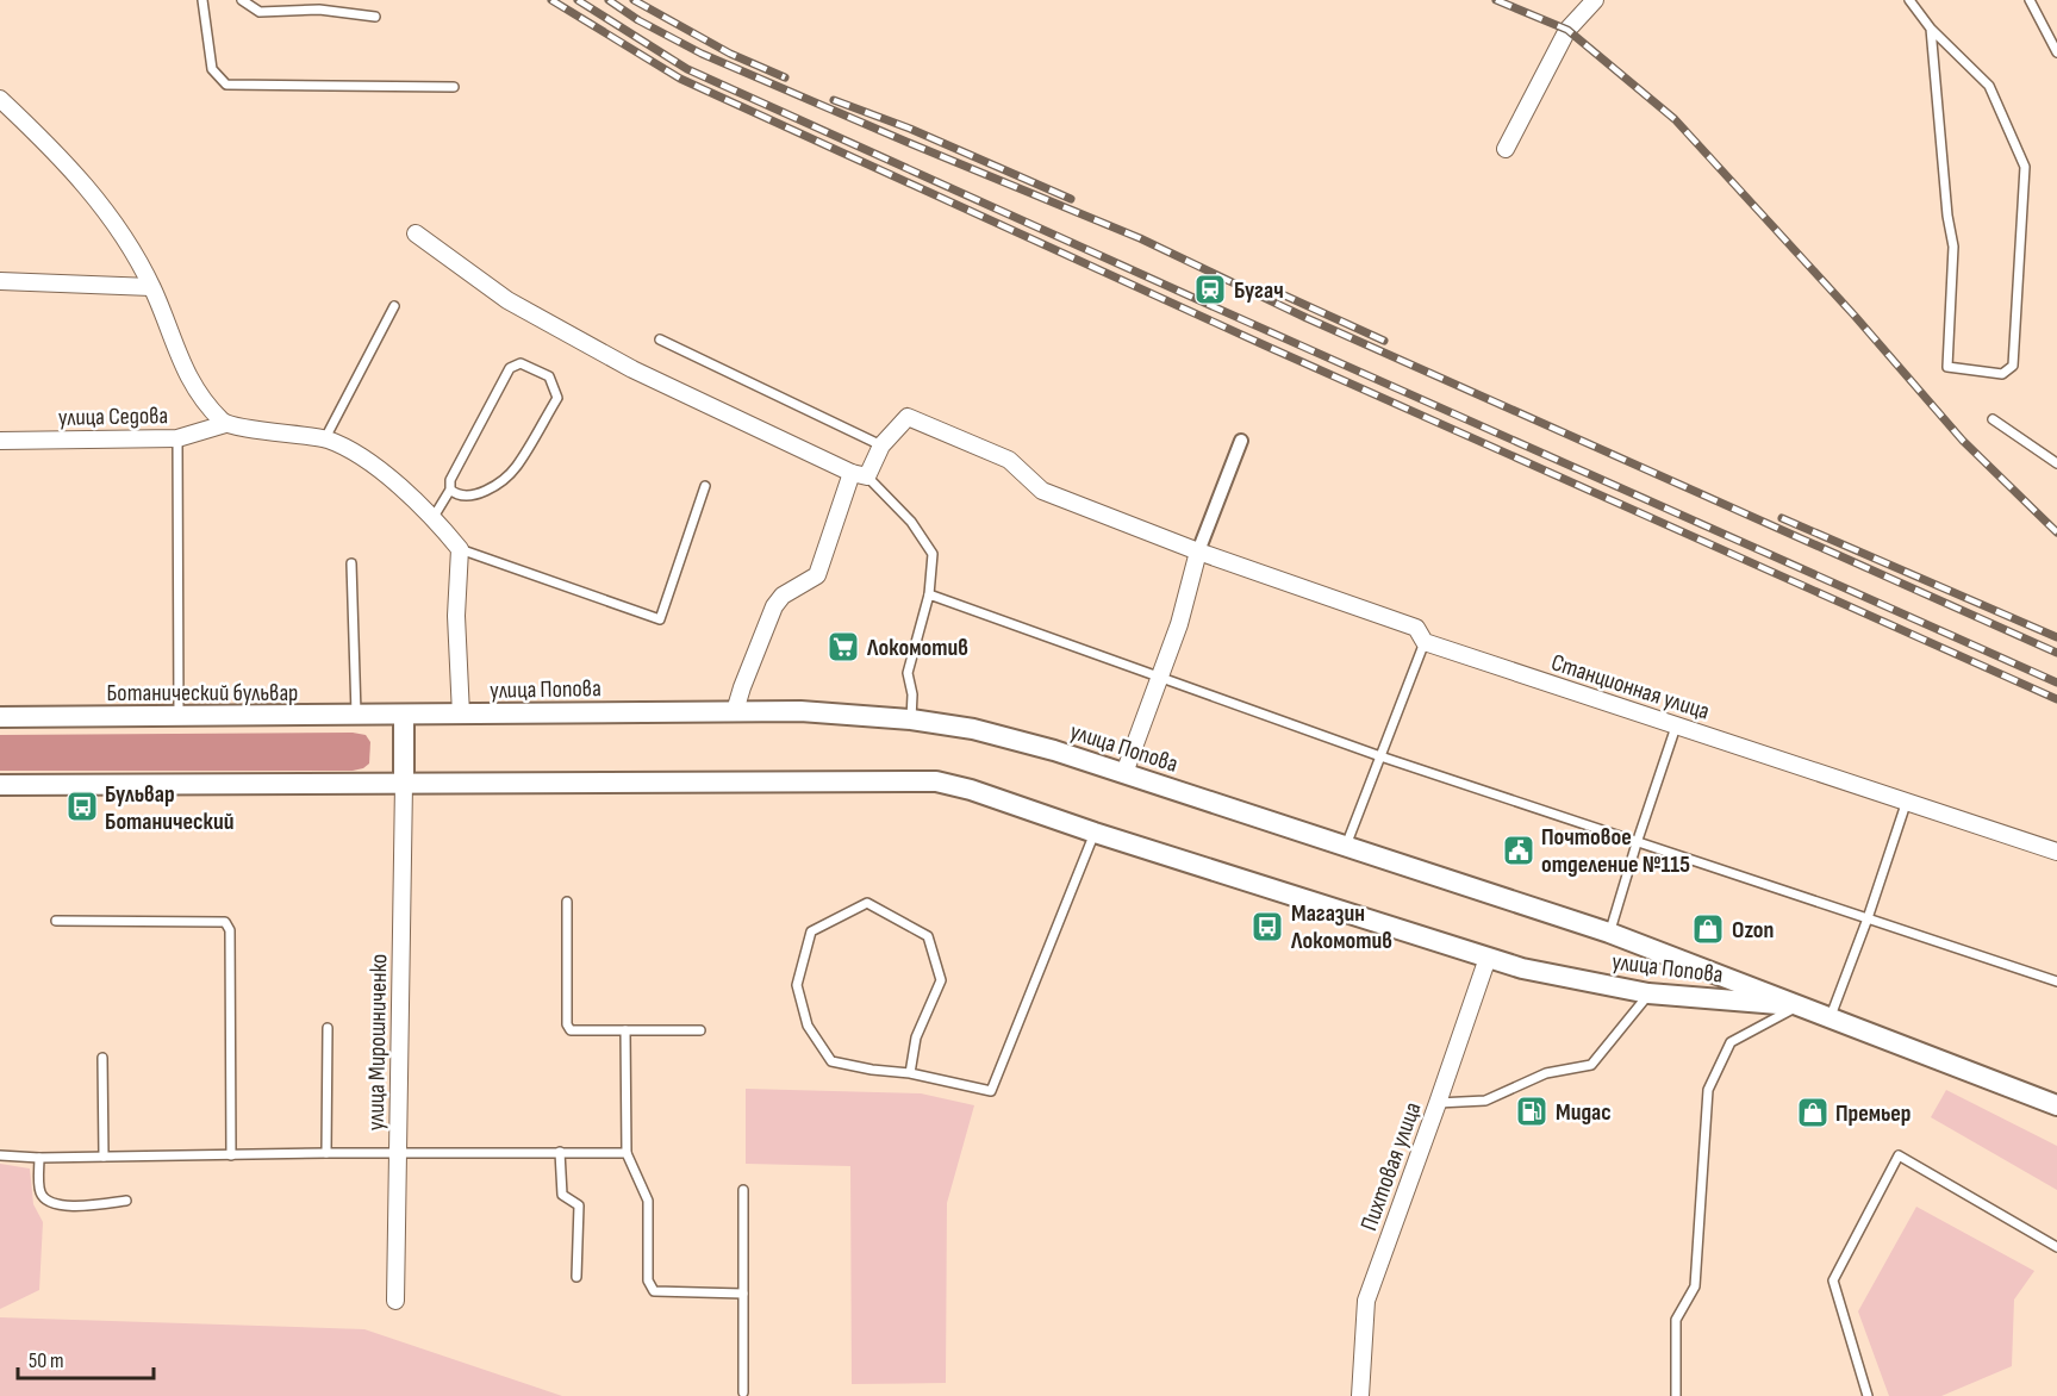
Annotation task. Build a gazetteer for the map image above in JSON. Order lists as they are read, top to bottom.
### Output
{
  "streets": {
    "street": [
      "улица Седова",
      "Станционная улица",
      "улица Попова",
      "Ботанический бульвар",
      "улица Мирошниченко",
      "Пихтовая улица"
    ]
  },
  "crossings": [
    ["улица Попова", "Ботанический бульвар"],
    ["улица Попова", "улица Мирошниченко"],
    ["улица Попова", "Пихтовая улица"]
  ],
  "places": {
    "station": ["Бугач"],
    "supermarket": ["Локомотив"],
    "bus stop": ["Бульвар Ботанический", "Магазин Локомотив"],
    "public building": ["Почтовое отделение №115"],
    "shop": ["Ozon", "Премьер"],
    "fuel station": ["Мидас"]
  },
  "scale_bar": "50 m"
}
